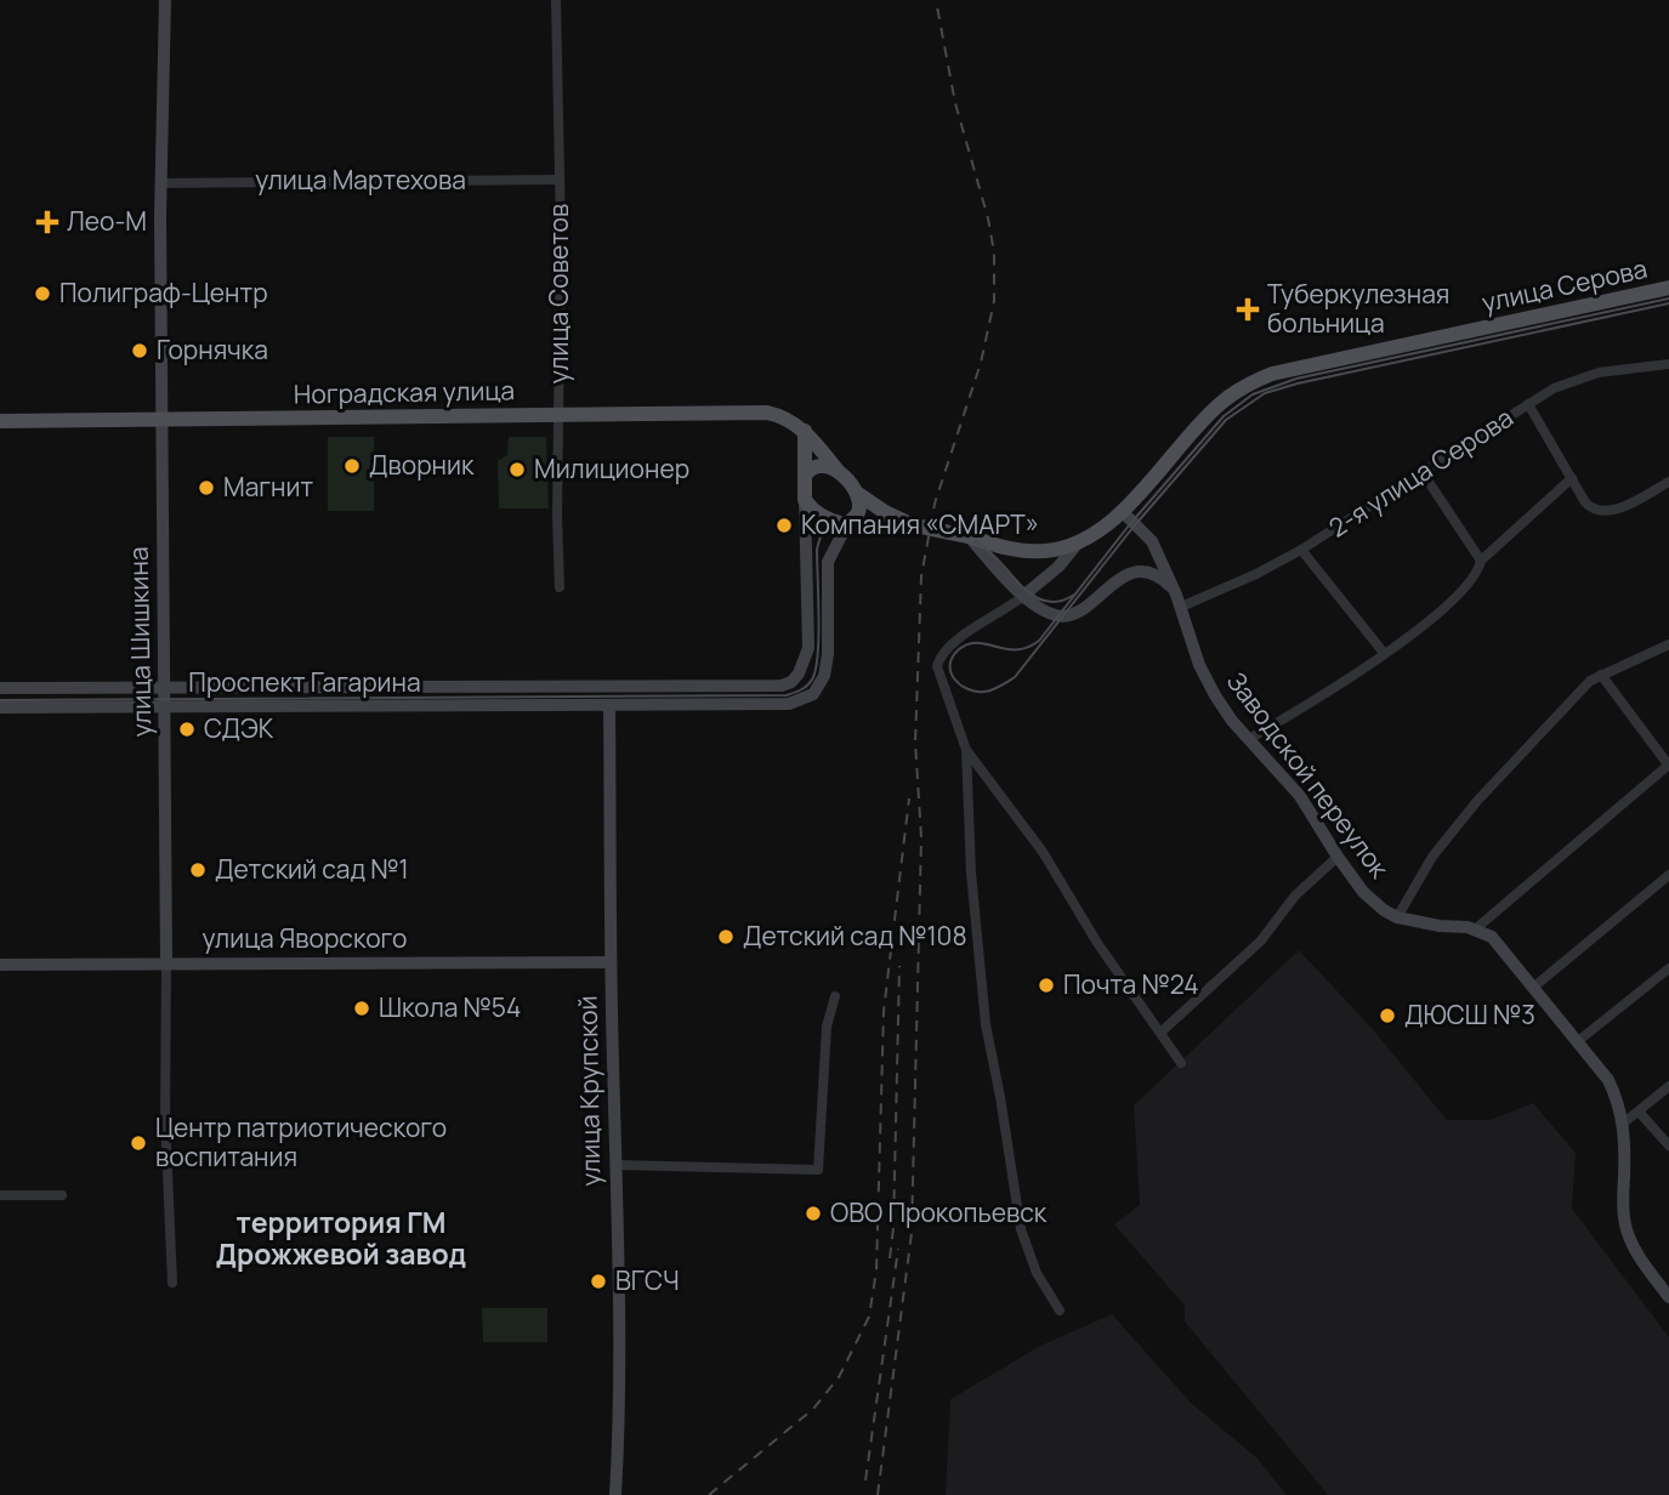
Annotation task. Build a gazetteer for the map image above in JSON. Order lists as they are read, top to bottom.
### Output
{
  "streets": {
    "main road": [
      "улица Серова",
      "Ноградская улица",
      "улица Шишкина",
      "Проспект Гагарина",
      "Заводской переулок",
      "улица Яворского",
      "улица Крупской"
    ],
    "street": ["улица Мартехова", "улица Советов", "2-я улица Серова"]
  },
  "crossings": [
    ["улица Мартехова", "улица Советов"],
    ["улица Мартехова", "улица Шишкина"],
    ["улица Серова", "Заводской переулок"],
    ["улица Советов", "Ноградская улица"],
    ["Ноградская улица", "улица Шишкина"],
    ["2-я улица Серова", "Заводской переулок"],
    ["улица Шишкина", "Проспект Гагарина"],
    ["улица Шишкина", "улица Яворского"],
    ["Проспект Гагарина", "улица Крупской"],
    ["улица Яворского", "улица Крупской"]
  ],
  "districts": ["территория ГМ Дрожжевой завод"],
  "places": {
    "health": ["Лео-М", "Туберкулезная больница"],
    "other": [
      "Полиграф-Центр",
      "Горнячка",
      "Дворник",
      "Милиционер",
      "Магнит",
      "Компания «СМАРТ»",
      "СДЭК",
      "Детский сад №1",
      "Детский сад №108",
      "Почта №24",
      "Школа №54",
      "ДЮСШ №3",
      "Центр патриотического воспитания",
      "ОВО Прокопьевск",
      "ВГСЧ"
    ]
  }
}
